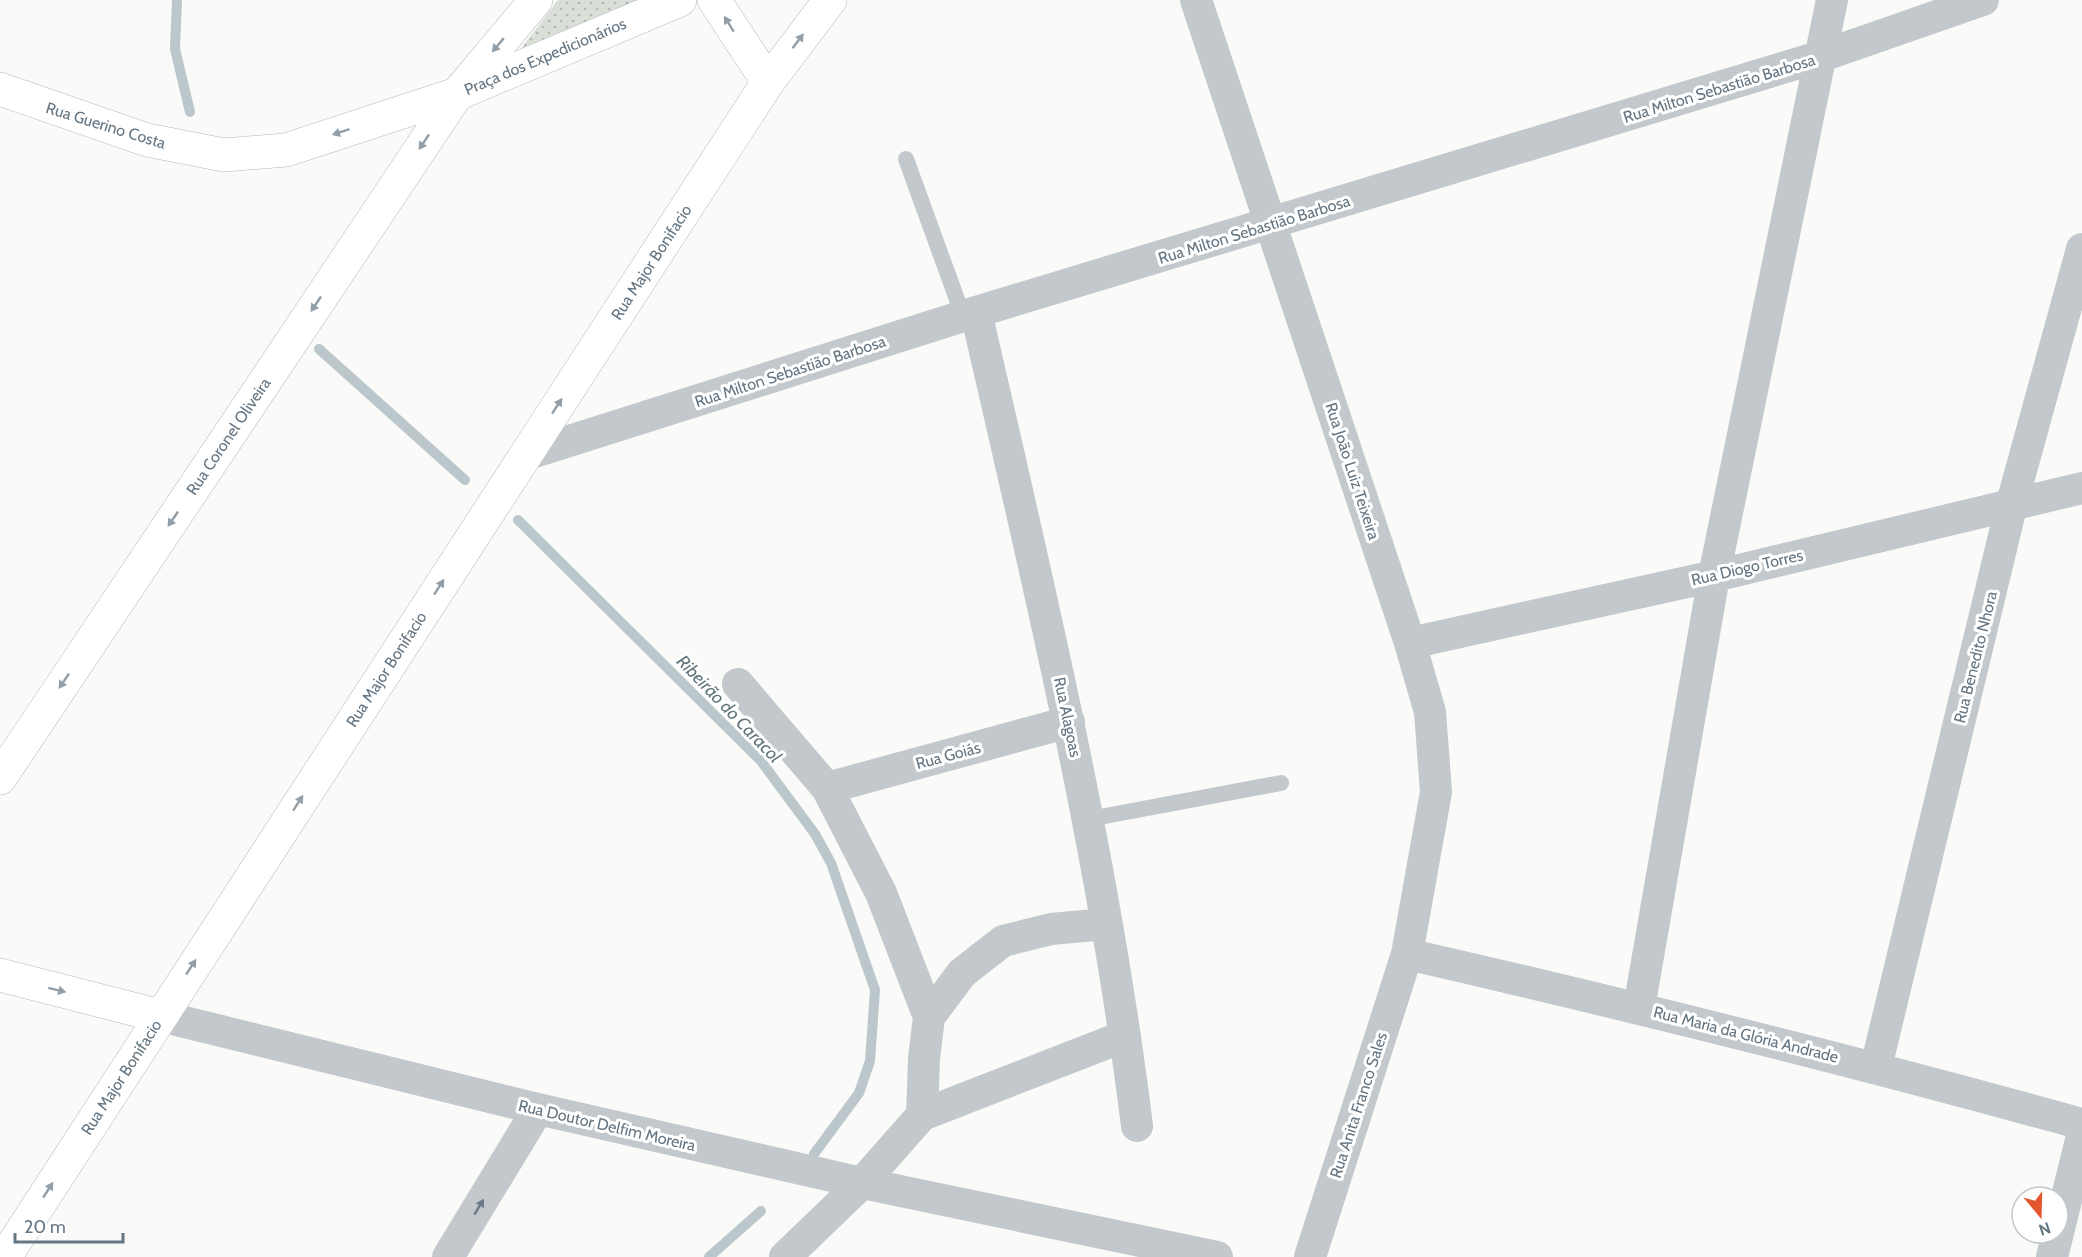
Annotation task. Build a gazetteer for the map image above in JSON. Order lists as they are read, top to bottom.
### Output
{
  "streets": {
    "main road": [
      "Praça dos Expedicionários",
      "Rua Guerino Costa",
      "Rua Major Bonifacio",
      "Rua Coronel Oliveira",
      "Rua Doutor Delfim Moreira"
    ],
    "street": [
      "Rua Milton Sebastião Barbosa",
      "Rua João Luiz Teixeira",
      "Rua Diogo Torres",
      "Rua Benedito Nhora",
      "Rua Alagoas",
      "Rua Goiás",
      "Rua Maria da Glória Andrade",
      "Rua Anita Franco Sales"
    ]
  },
  "crossings": [
    ["Praça dos Expedicionários", "Rua Guerino Costa"],
    ["Praça dos Expedicionários", "Rua Coronel Oliveira"],
    ["Rua Milton Sebastião Barbosa", "Rua Major Bonifacio"],
    ["Rua Milton Sebastião Barbosa", "Rua João Luiz Teixeira"],
    ["Rua Milton Sebastião Barbosa", "Rua Alagoas"],
    ["Rua Guerino Costa", "Rua Coronel Oliveira"],
    ["Rua Major Bonifacio", "Rua Doutor Delfim Moreira"],
    ["Rua João Luiz Teixeira", "Rua Diogo Torres"],
    ["Rua João Luiz Teixeira", "Rua Maria da Glória Andrade"],
    ["Rua João Luiz Teixeira", "Rua Anita Franco Sales"],
    ["Rua Diogo Torres", "Rua Benedito Nhora"],
    ["Rua Benedito Nhora", "Rua Maria da Glória Andrade"],
    ["Rua Alagoas", "Rua Goiás"],
    ["Rua Maria da Glória Andrade", "Rua Anita Franco Sales"]
  ],
  "one_way": ["Rua Guerino Costa", "Rua Major Bonifacio", "Rua Coronel Oliveira"],
  "water": ["Ribeirão do Caracol"],
  "scale_bar": "20 m",
  "north": "bottom"
}
